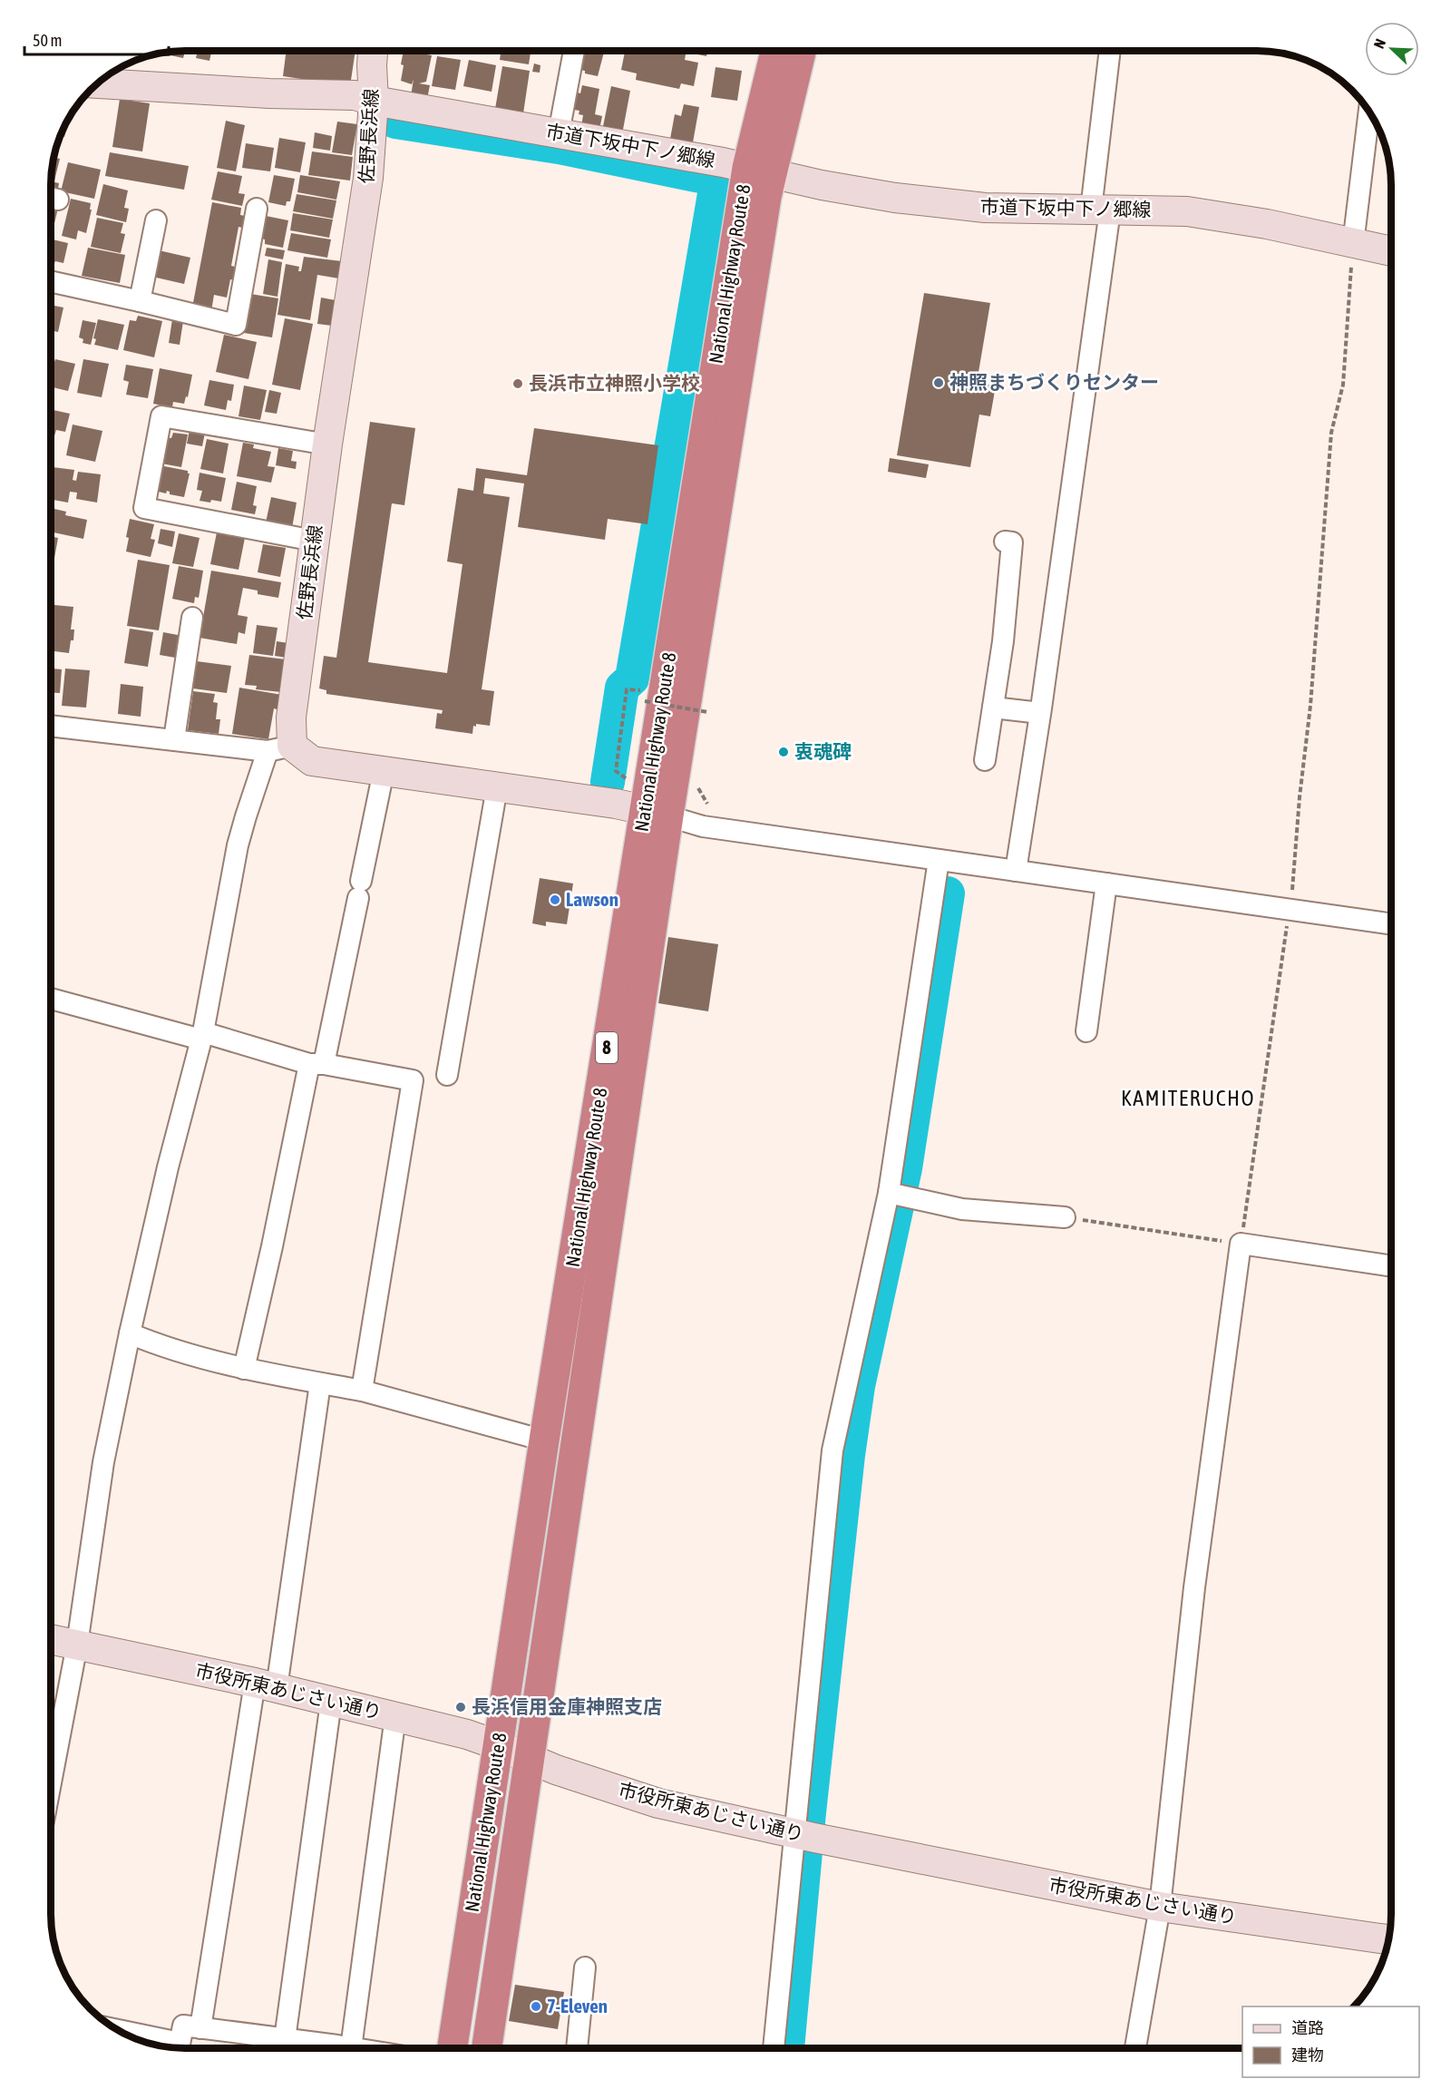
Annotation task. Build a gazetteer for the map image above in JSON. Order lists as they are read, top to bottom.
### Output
{
  "streets": {
    "highway": ["National Highway Route 8", "8"],
    "street": ["佐野長浜線", "市道下坂中下ノ郷線", "市役所東あじさい通り"]
  },
  "crossings": [
    ["佐野長浜線", "市道下坂中下ノ郷線"],
    ["市道下坂中下ノ郷線", "National Highway Route 8"],
    ["National Highway Route 8", "市役所東あじさい通り"]
  ],
  "districts": ["KAMITERUCHO"],
  "places": [
    "神照まちづくりセンター",
    "長浜市立神照小学校",
    "衷魂碑",
    "Lawson",
    "長浜信用金庫神照支店",
    "7-Eleven"
  ],
  "legend": ["道路", "建物"],
  "scale_bar": "50 m",
  "north": "top left"
}
